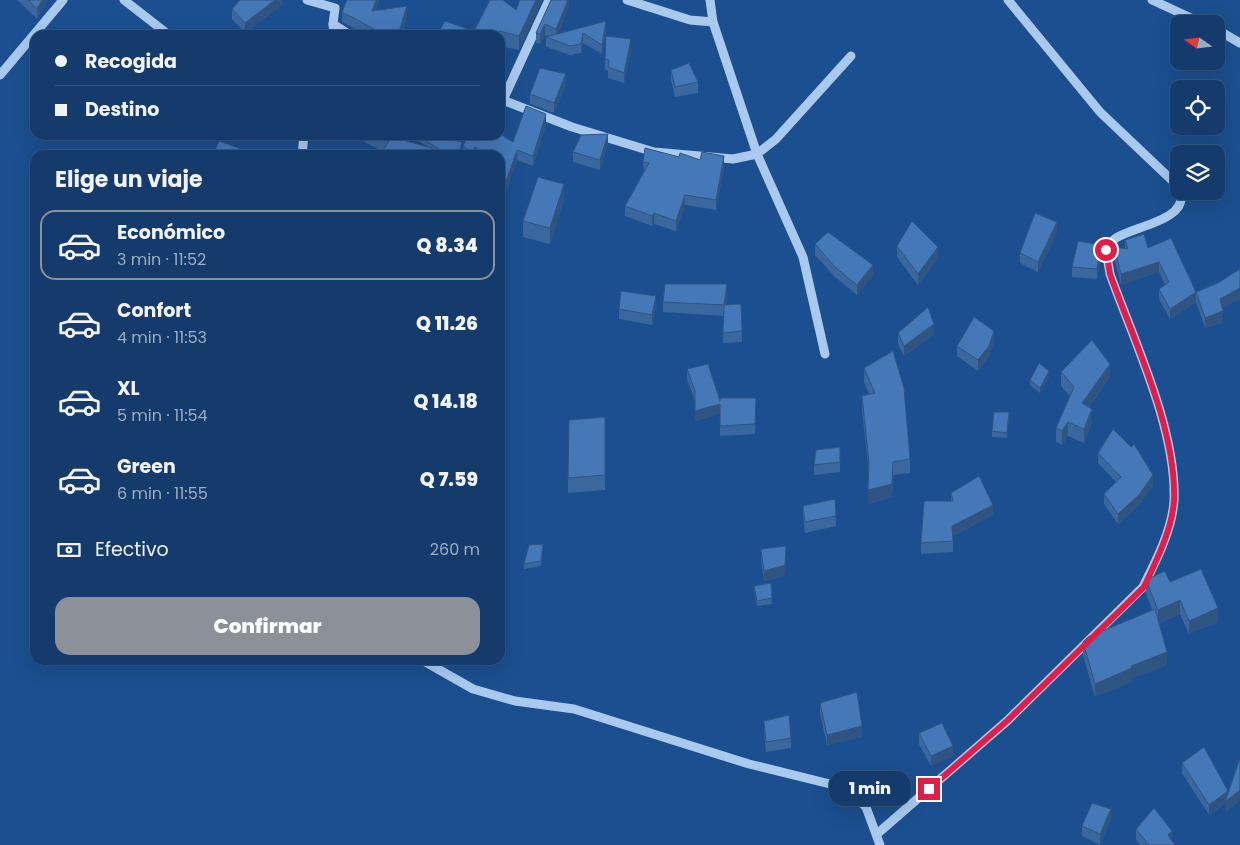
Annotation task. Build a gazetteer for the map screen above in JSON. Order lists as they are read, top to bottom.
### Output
{
  "north": "left",
  "page": {
    "banner": ["Recogida", "Destino"],
    "heading": "Elige un viaje",
    "list": [
      {
        "name": "Económico",
        "note": "3 min · 11:52",
        "value": "Q 8.34"
      },
      {
        "name": "Confort",
        "note": "4 min · 11:53",
        "value": "Q 11.26"
      },
      {
        "name": "XL",
        "note": "5 min · 11:54",
        "value": "Q 14.18"
      },
      {
        "name": "Green",
        "note": "6 min · 11:55",
        "value": "Q 7.59"
      }
    ],
    "pay": ["Efectivo", "260 m"],
    "buttons": "Confirmar",
    "bubble": "1 min"
  }
}
